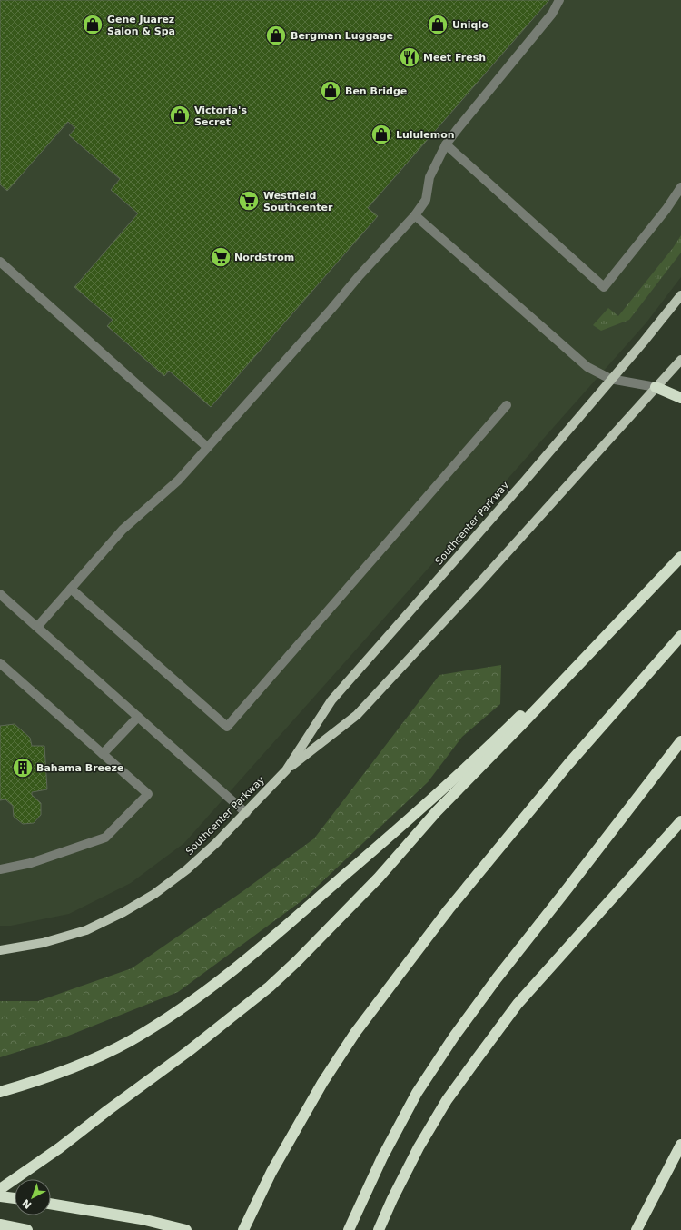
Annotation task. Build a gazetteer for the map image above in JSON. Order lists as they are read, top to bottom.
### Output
{
  "streets": {
    "main road": ["Southcenter Parkway"]
  },
  "places": {
    "shop": [
      "Gene Juarez Salon & Spa",
      "Uniqlo",
      "Bergman Luggage",
      "Ben Bridge",
      "Victoria's Secret",
      "Lululemon"
    ],
    "restaurant": ["Meet Fresh"],
    "supermarket": ["Westfield Southcenter", "Nordstrom"],
    "building": ["Bahama Breeze"]
  },
  "north": "bottom left"
}
